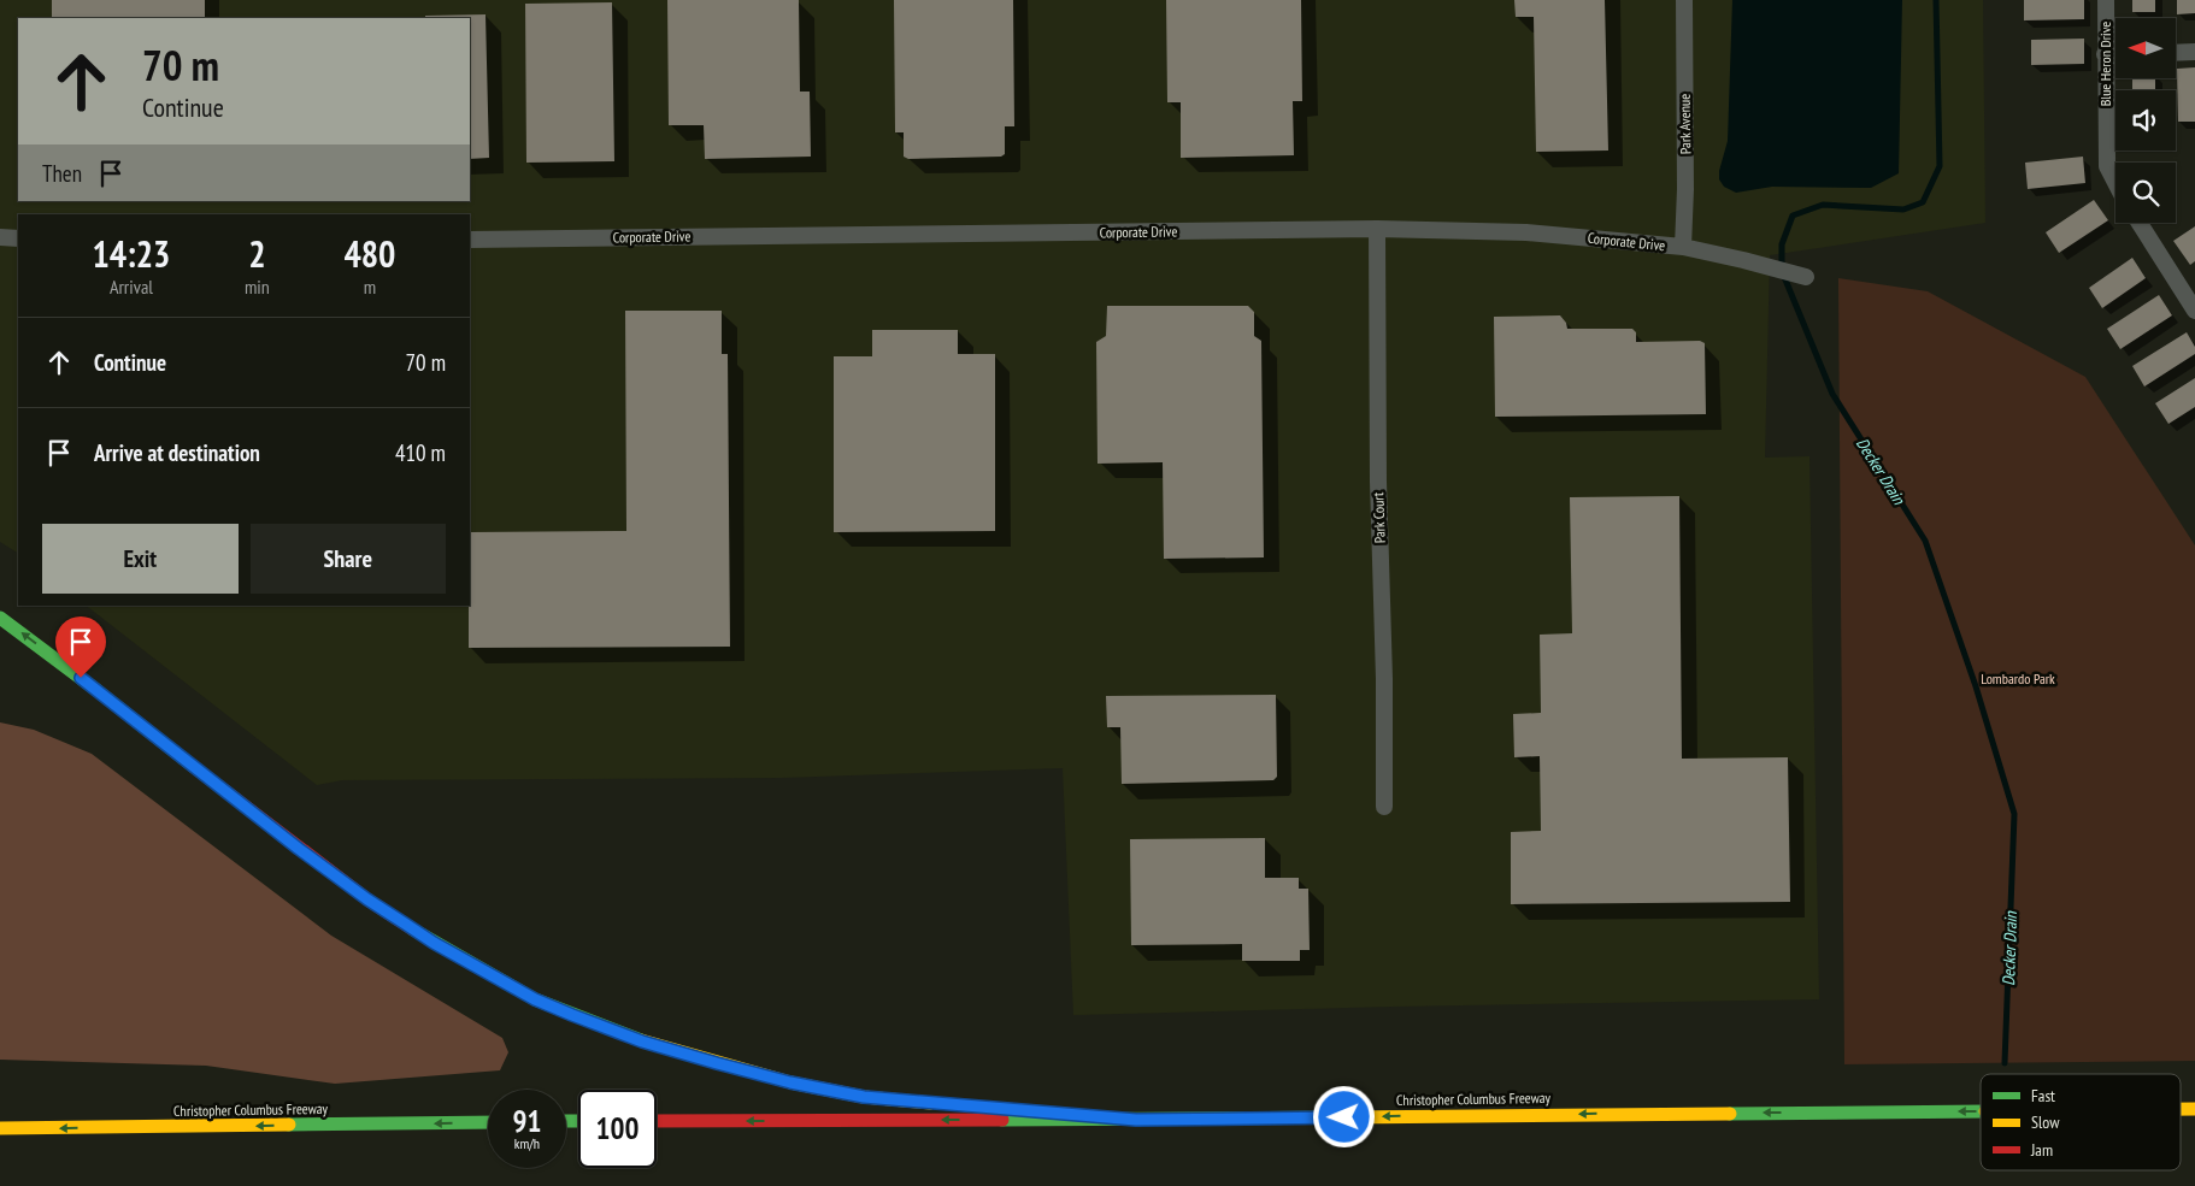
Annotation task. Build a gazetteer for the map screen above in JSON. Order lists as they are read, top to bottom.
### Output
{
  "streets": {
    "highway": ["Christopher Columbus Freeway"],
    "street": [
      "Blue Heron Drive",
      "Park Avenue",
      "Corporate Drive",
      "Park Court"
    ]
  },
  "crossings": [
    ["Park Avenue", "Corporate Drive"],
    ["Corporate Drive", "Park Court"]
  ],
  "one_way": ["Christopher Columbus Freeway"],
  "water": ["Decker Drain"],
  "parks": ["Lombardo Park"],
  "legend": ["Fast", "Slow", "Jam"],
  "north": "left",
  "page": {
    "turn": ["70 m", "Continue"],
    "then": "Then",
    "eta": [
      "14:23",
      "Arrival",
      "2",
      "min",
      "480",
      "m"
    ],
    "list": [
      {
        "name": "Continue",
        "value": "70 m"
      },
      {
        "name": "Arrive at destination",
        "value": "410 m"
      }
    ],
    "buttons": ["Exit", "Share"],
    "speed": "91 km/h",
    "limit": "100"
  }
}
